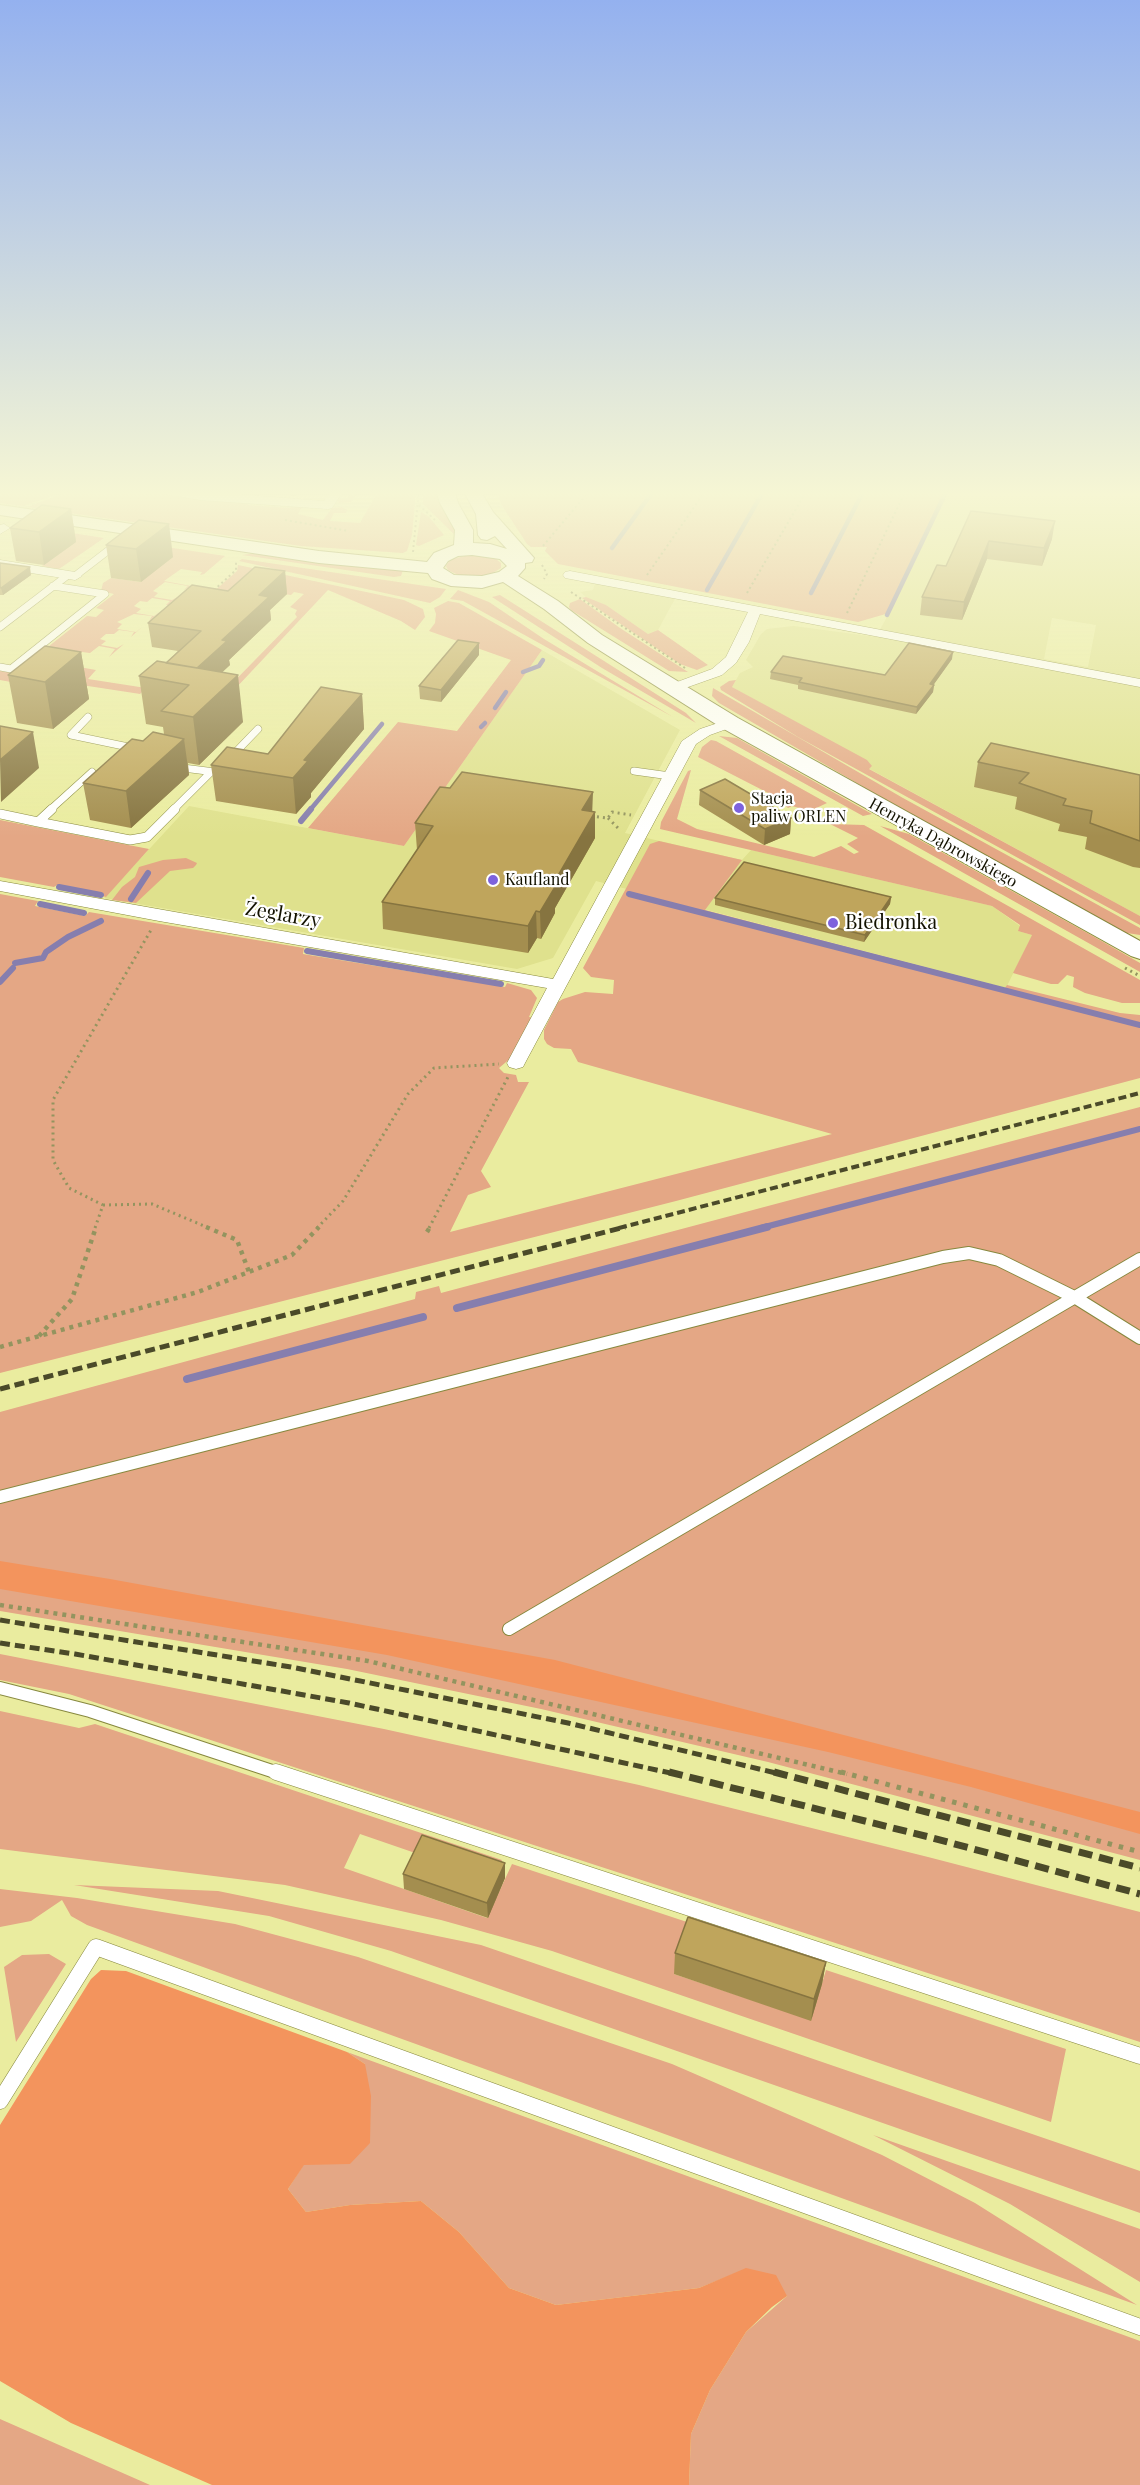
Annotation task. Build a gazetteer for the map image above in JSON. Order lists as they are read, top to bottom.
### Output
{
  "streets": {
    "main road": ["Henryka Dąbrowskiego"],
    "street": ["Żeglarzy"]
  },
  "places": ["Stacja paliw ORLEN", "Kaufland", "Biedronka"]
}
